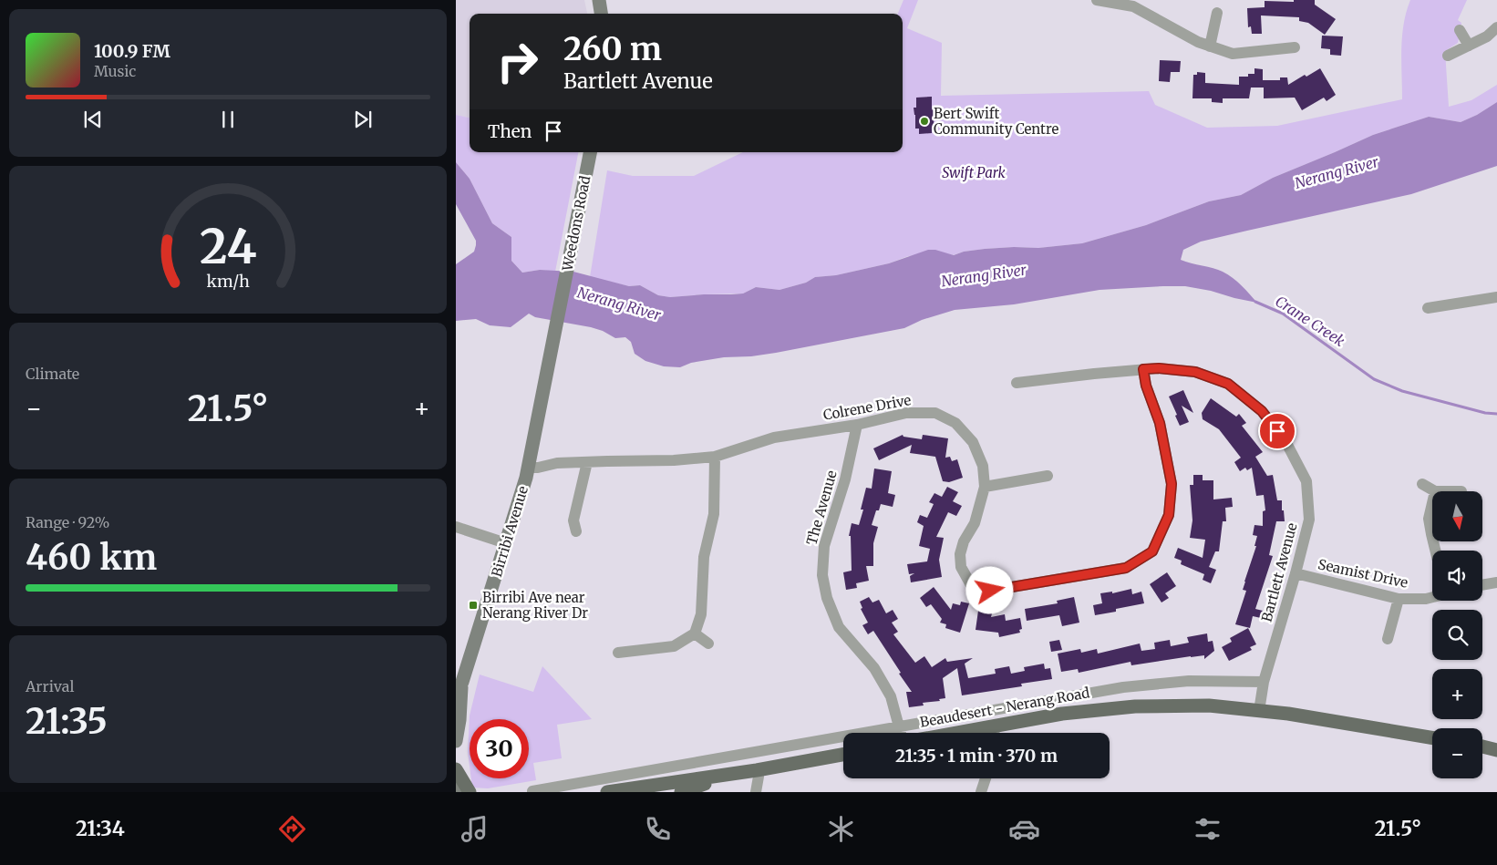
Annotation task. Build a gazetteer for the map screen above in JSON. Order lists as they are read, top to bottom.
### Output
{
  "streets": {
    "main road": ["Beaudesert - Nerang Road"],
    "street": [
      "Weedons Road",
      "Colrene Drive",
      "The Avenue",
      "Birribi Avenue",
      "Bartlett Avenue",
      "Seamist Drive"
    ]
  },
  "crossings": [
    ["Weedons Road", "Birribi Avenue"],
    ["Colrene Drive", "The Avenue"],
    ["Colrene Drive", "Birribi Avenue"],
    ["Colrene Drive", "Bartlett Avenue"],
    ["The Avenue", "Beaudesert - Nerang Road"],
    ["Bartlett Avenue", "Seamist Drive"],
    ["Bartlett Avenue", "Beaudesert - Nerang Road"]
  ],
  "water": ["Nerang River", "Crane Creek"],
  "parks": ["Swift Park"],
  "places": {
    "other": ["Bert Swift Community Centre"],
    "transit": ["Birribi Ave near Nerang River Dr"]
  },
  "north": "bottom",
  "page": {
    "turn": ["260 m", "Bartlett Avenue"],
    "song": ["100.9 FM", "Music"],
    "then": "Then",
    "tile": [
      "Climate",
      ["Range · 92%", "460 km"],
      ["Arrival", "21:35"]
    ],
    "heat": ["−", "21.5°", "+"],
    "map_buttons": ["+", "−"],
    "limit": "30",
    "trip": "21:35 · 1 min · 370 m",
    "tabs": ["21:34", "21.5°"],
    "gauge": ["24", "km/h"]
  }
}
